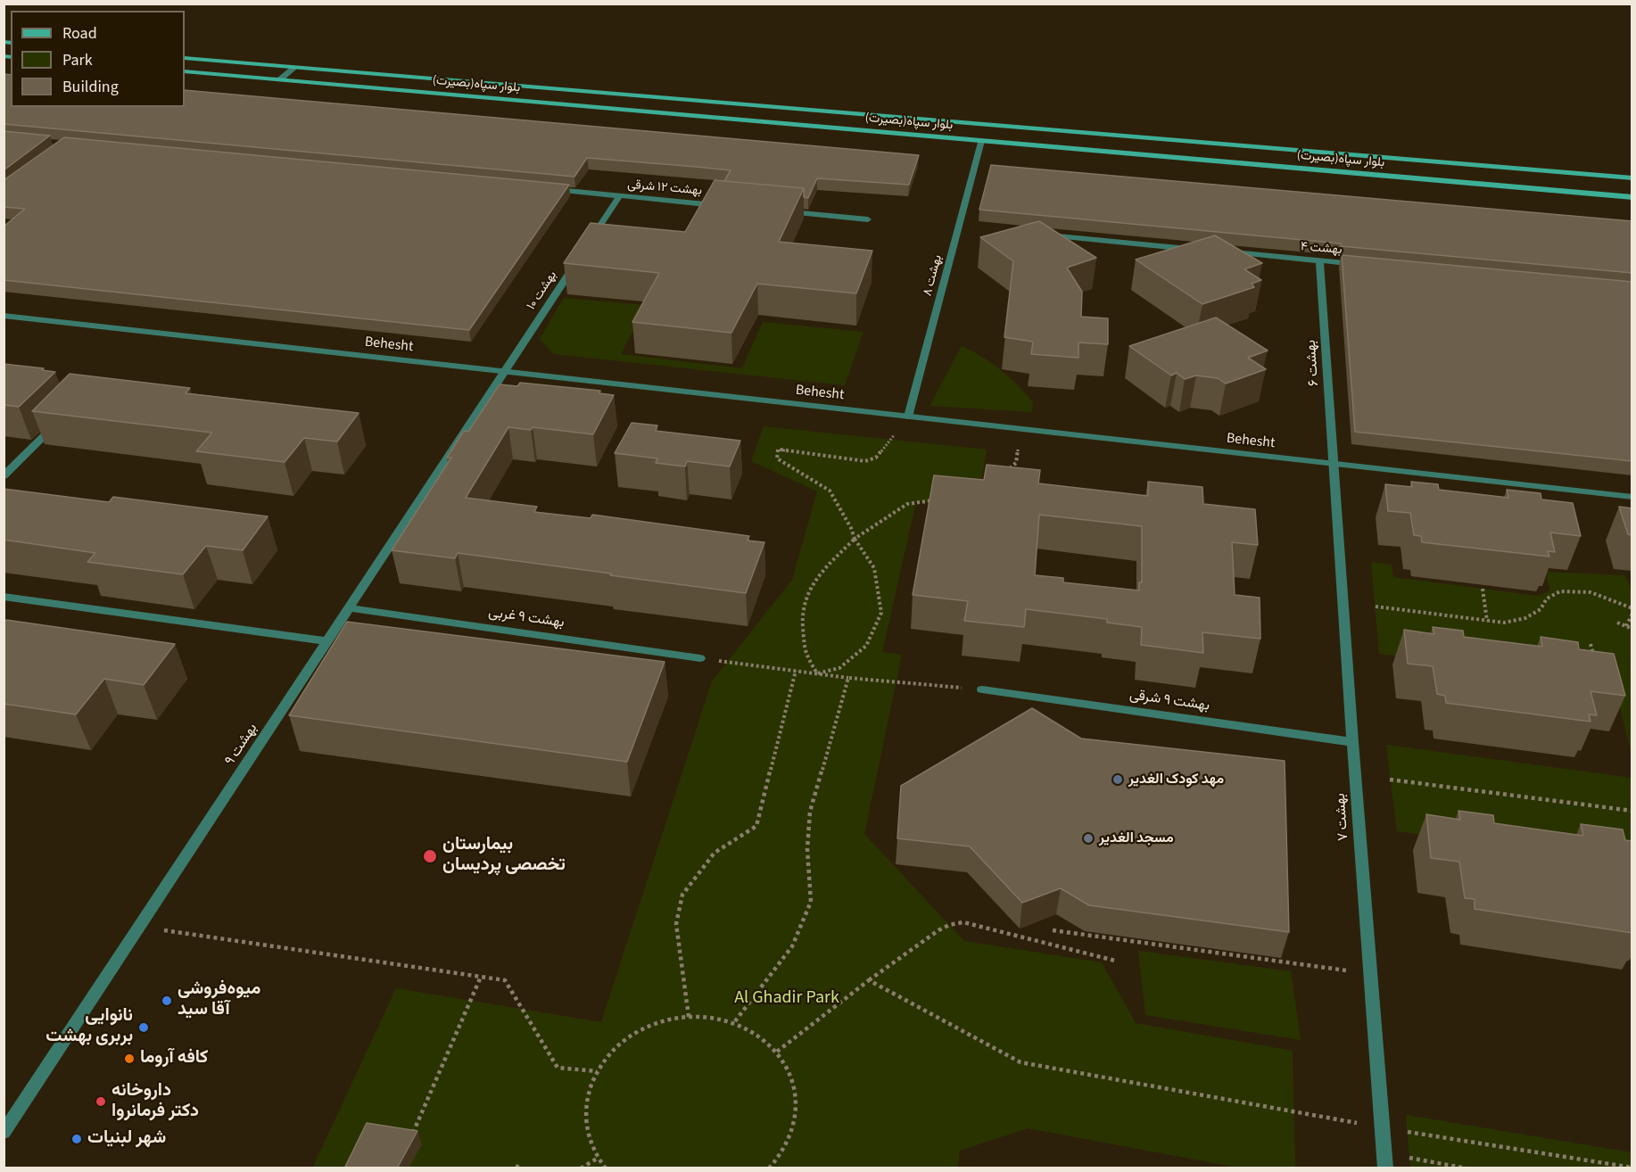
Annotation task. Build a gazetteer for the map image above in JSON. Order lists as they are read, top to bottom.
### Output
{
  "streets": {
    "main road": ["بلوار سپاه(بصیرت)"],
    "street": [
      "بهشت ۱۲ شرقی",
      "بهشت ۴",
      "بهشت ۸",
      "بهشت ۱۰",
      "Behesht",
      "بهشت ۶",
      "بهشت ۹ غربی",
      "بهشت ۹ شرقی",
      "بهشت ۹",
      "بهشت ۷"
    ]
  },
  "crossings": [
    ["بلوار سپاه(بصیرت)", "بهشت ۸"],
    ["بهشت ۴", "بهشت ۶"],
    ["بهشت ۸", "Behesht"],
    ["بهشت ۱۰", "Behesht"],
    ["بهشت ۱۰", "بهشت ۹"],
    ["Behesht", "بهشت ۶"],
    ["Behesht", "بهشت ۹"],
    ["Behesht", "بهشت ۷"],
    ["بهشت ۶", "بهشت ۷"],
    ["بهشت ۹ غربی", "بهشت ۹"],
    ["بهشت ۹ شرقی", "بهشت ۷"]
  ],
  "parks": ["Al Ghadir Park"],
  "places": [
    "مهد کودک الغدیر",
    "مسجد الغدیر",
    "بیمارستان تخصصی پردیسان",
    "میوه‌فروشی آقا سید",
    "نانوایی بربری بهشت",
    "کافه آروما",
    "داروخانه دکتر فرمانروا",
    "شهر لبنیات"
  ],
  "legend": ["Road", "Park", "Building"]
}
